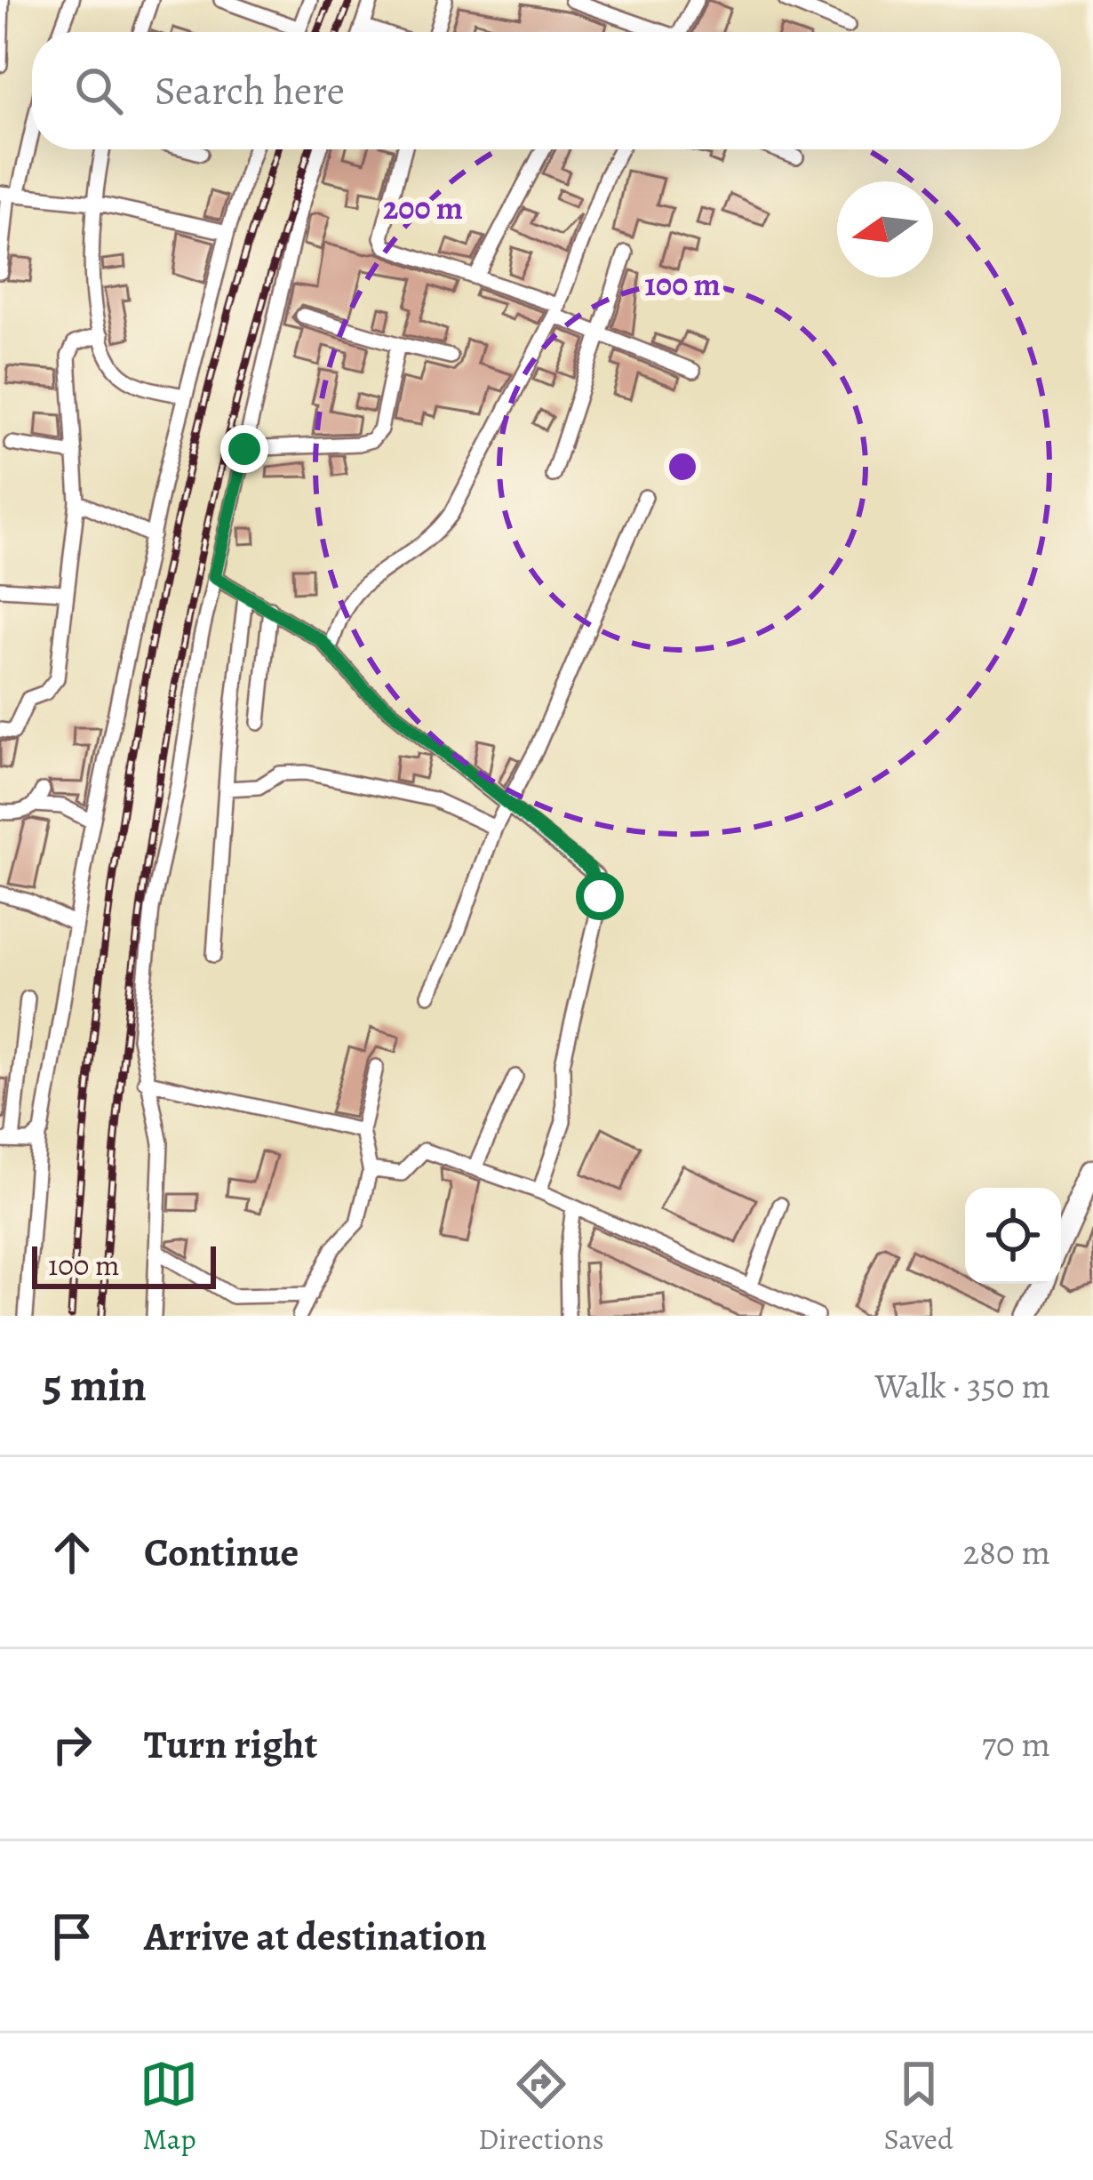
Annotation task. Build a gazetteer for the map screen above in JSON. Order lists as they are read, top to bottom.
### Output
{
  "scale_bar": "100 m",
  "north": "left",
  "page": {
    "search": "Search here",
    "scale": "100 m",
    "heading": ["5 min", "Walk · 350 m"],
    "list": [
      ["Continue", "280 m"],
      ["Turn right", "70 m"],
      "Arrive at destination"
    ],
    "nav": ["Map", "Directions", "Saved"]
  },
  "rings": ["200 m", "100 m"]
}
